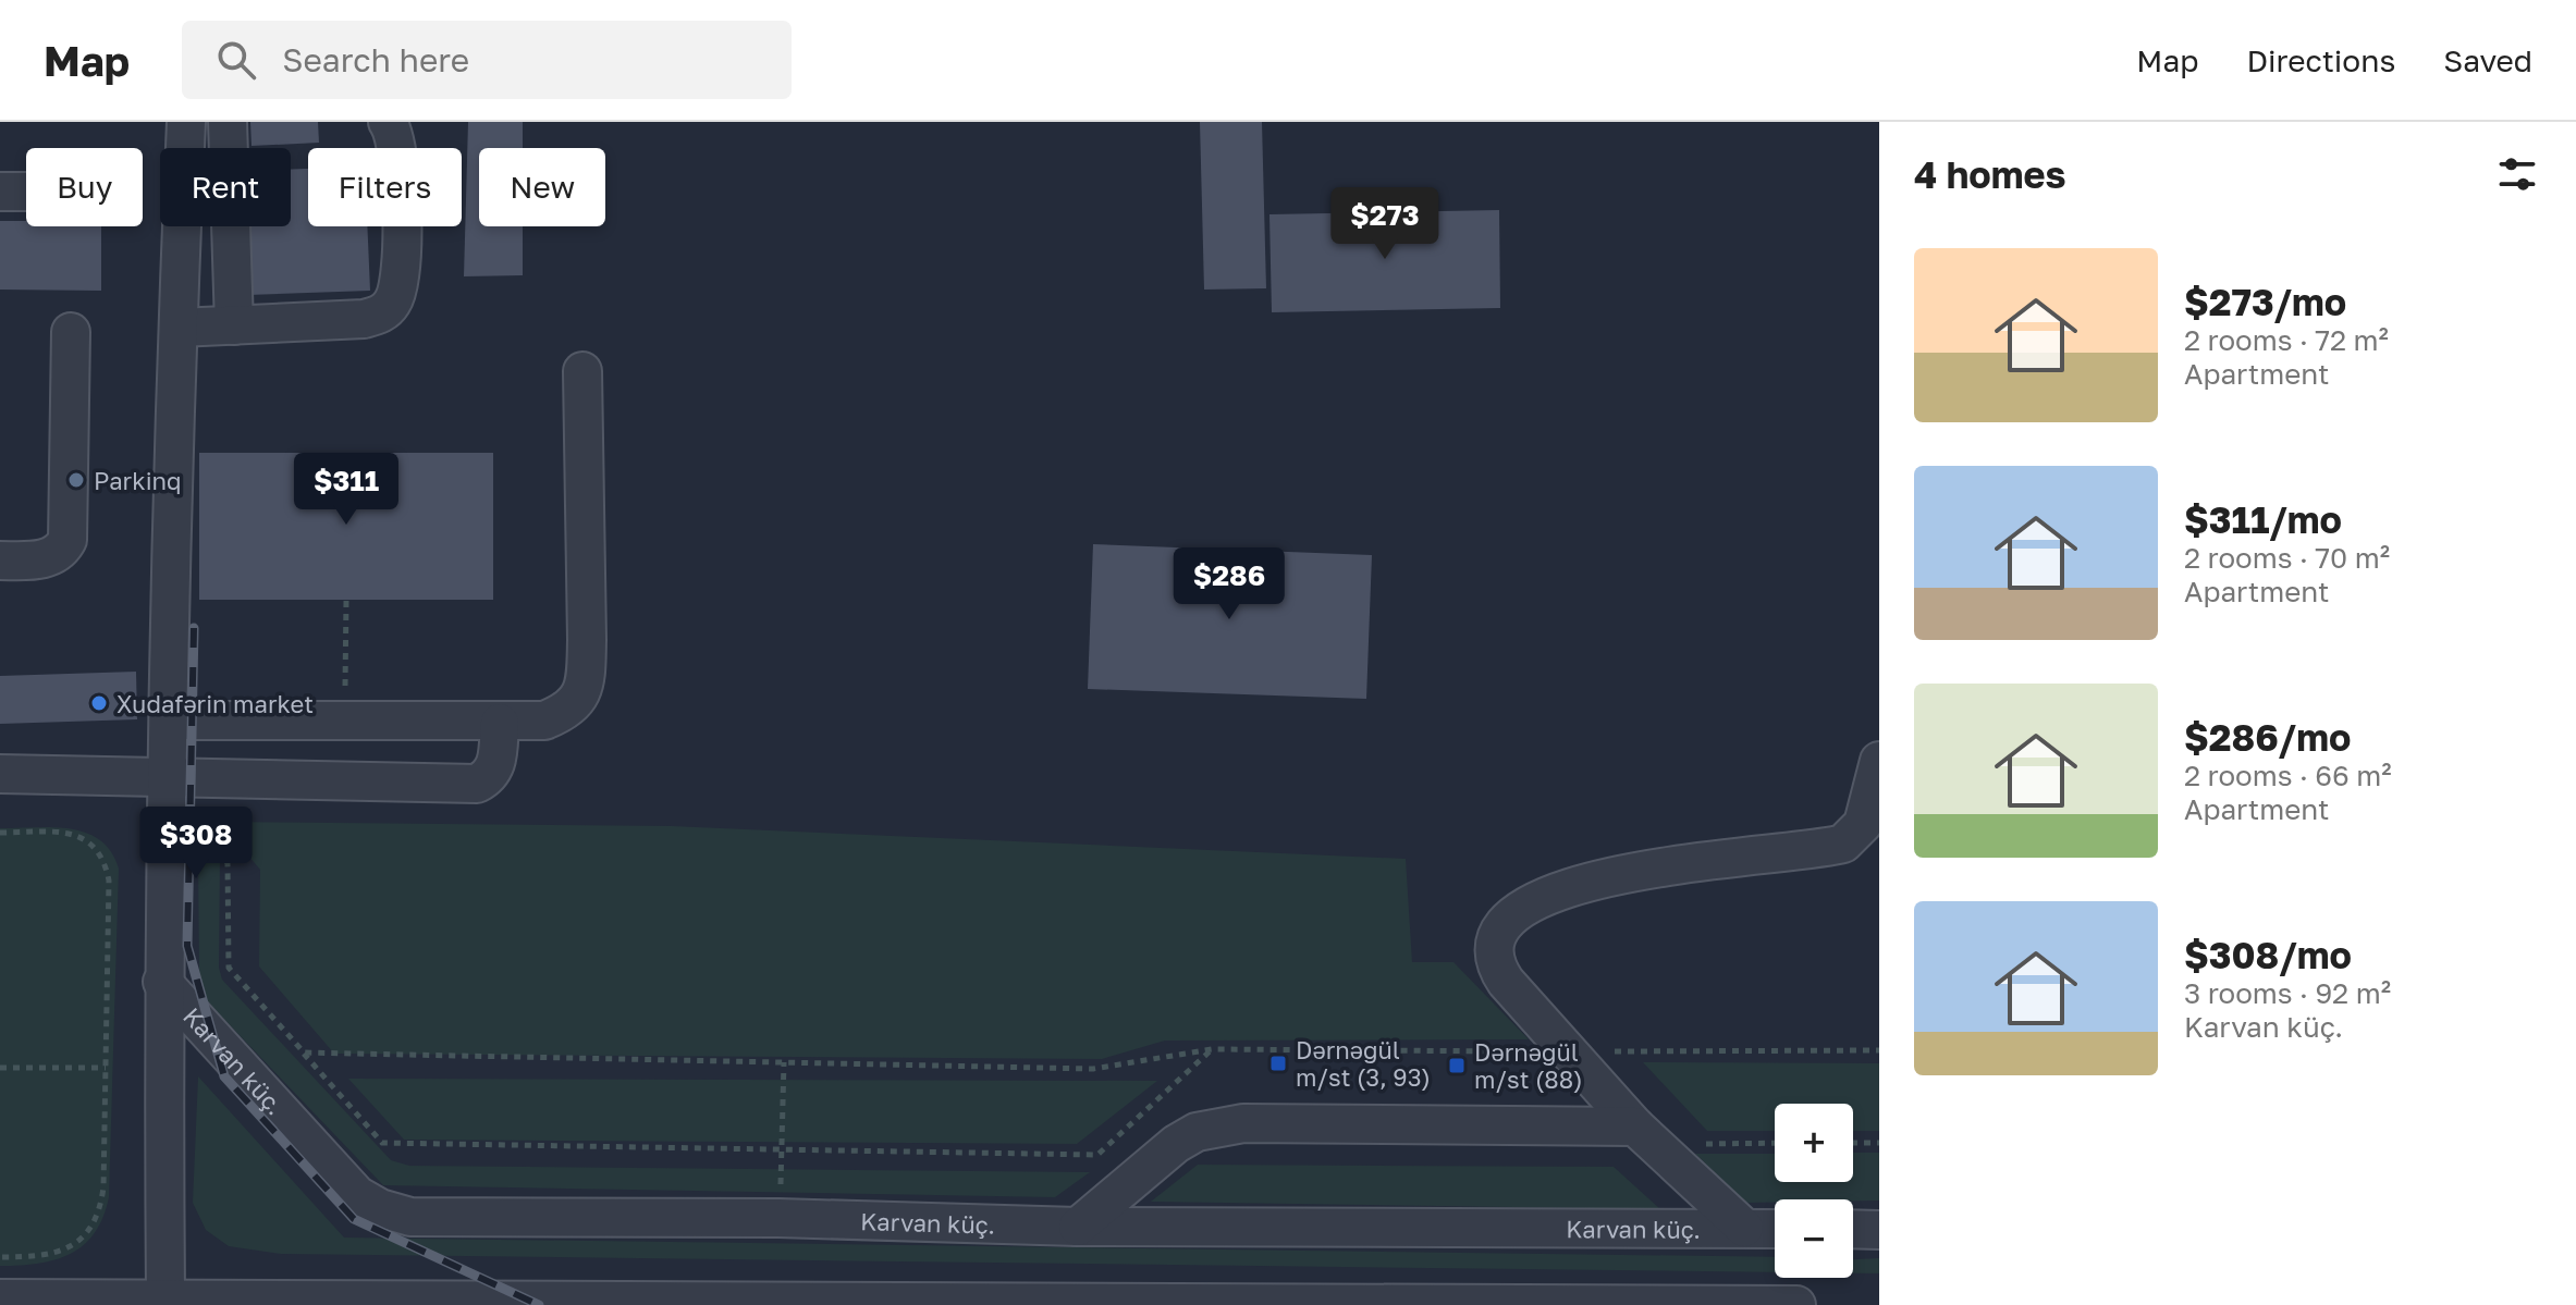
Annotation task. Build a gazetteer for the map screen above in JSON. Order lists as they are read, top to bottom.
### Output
{
  "streets": {
    "street": ["Karvan küç."]
  },
  "places": {
    "other": ["Parkinq", "Xudafərin market"],
    "transit": ["Dərnəgül m/st (3, 93)", "Dərnəgül m/st (88)"]
  },
  "page": {
    "header": "Map",
    "search": "Search here",
    "nav": ["Map", "Directions", "Saved"],
    "heading": "4 homes",
    "chip": [
      "Buy",
      "Rent",
      "Filters",
      "New"
    ],
    "price": [
      "$273",
      "$311",
      "$286",
      "$308"
    ],
    "list": [
      {
        "name": "$273/mo",
        "note": "2 rooms · 72 m² · Apartment"
      },
      {
        "name": "$311/mo",
        "note": "2 rooms · 70 m² · Apartment"
      },
      {
        "name": "$286/mo",
        "note": "2 rooms · 66 m² · Apartment"
      },
      {
        "name": "$308/mo",
        "note": "3 rooms · 92 m² · Karvan küç."
      }
    ],
    "map_buttons": ["+", "−"]
  }
}
